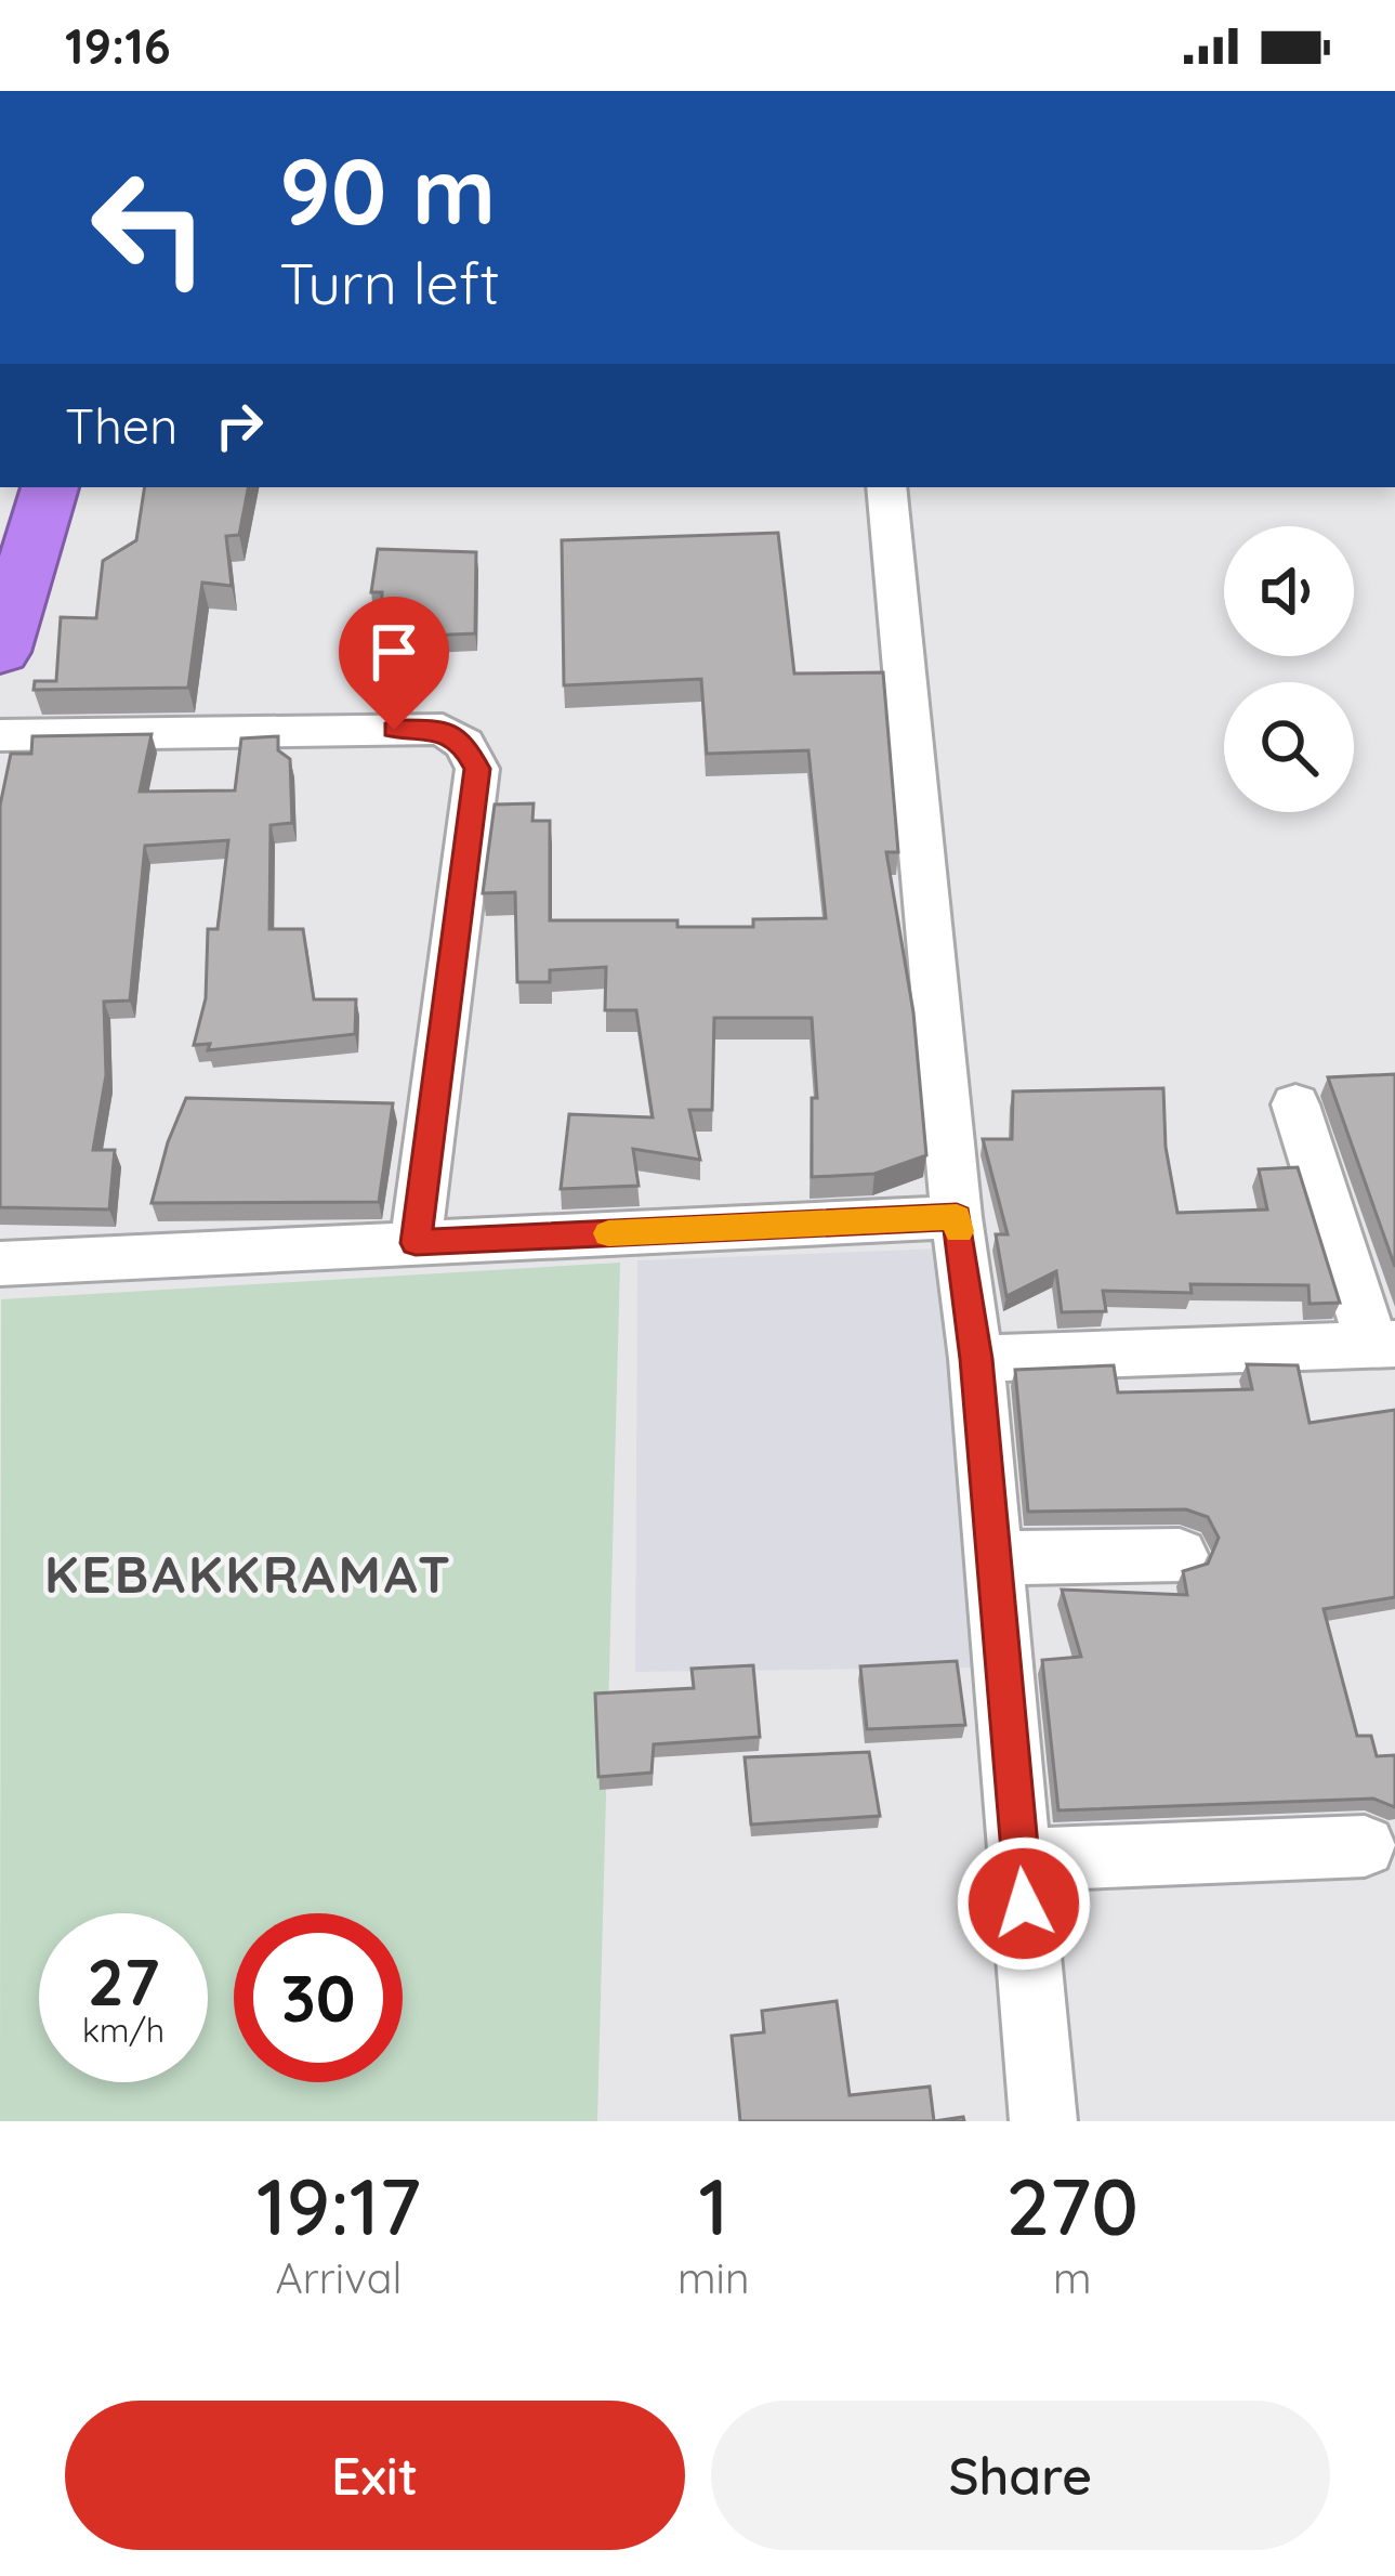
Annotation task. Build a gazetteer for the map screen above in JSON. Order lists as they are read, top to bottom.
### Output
{
  "districts": ["KEBAKKRAMAT"],
  "page": {
    "status": "19:16",
    "turn": ["90 m", "Turn left"],
    "then": "Then",
    "speed": "27 km/h",
    "limit": "30",
    "eta": [
      "19:17",
      "Arrival",
      "1",
      "min",
      "270",
      "m"
    ],
    "buttons": ["Exit", "Share"]
  }
}
